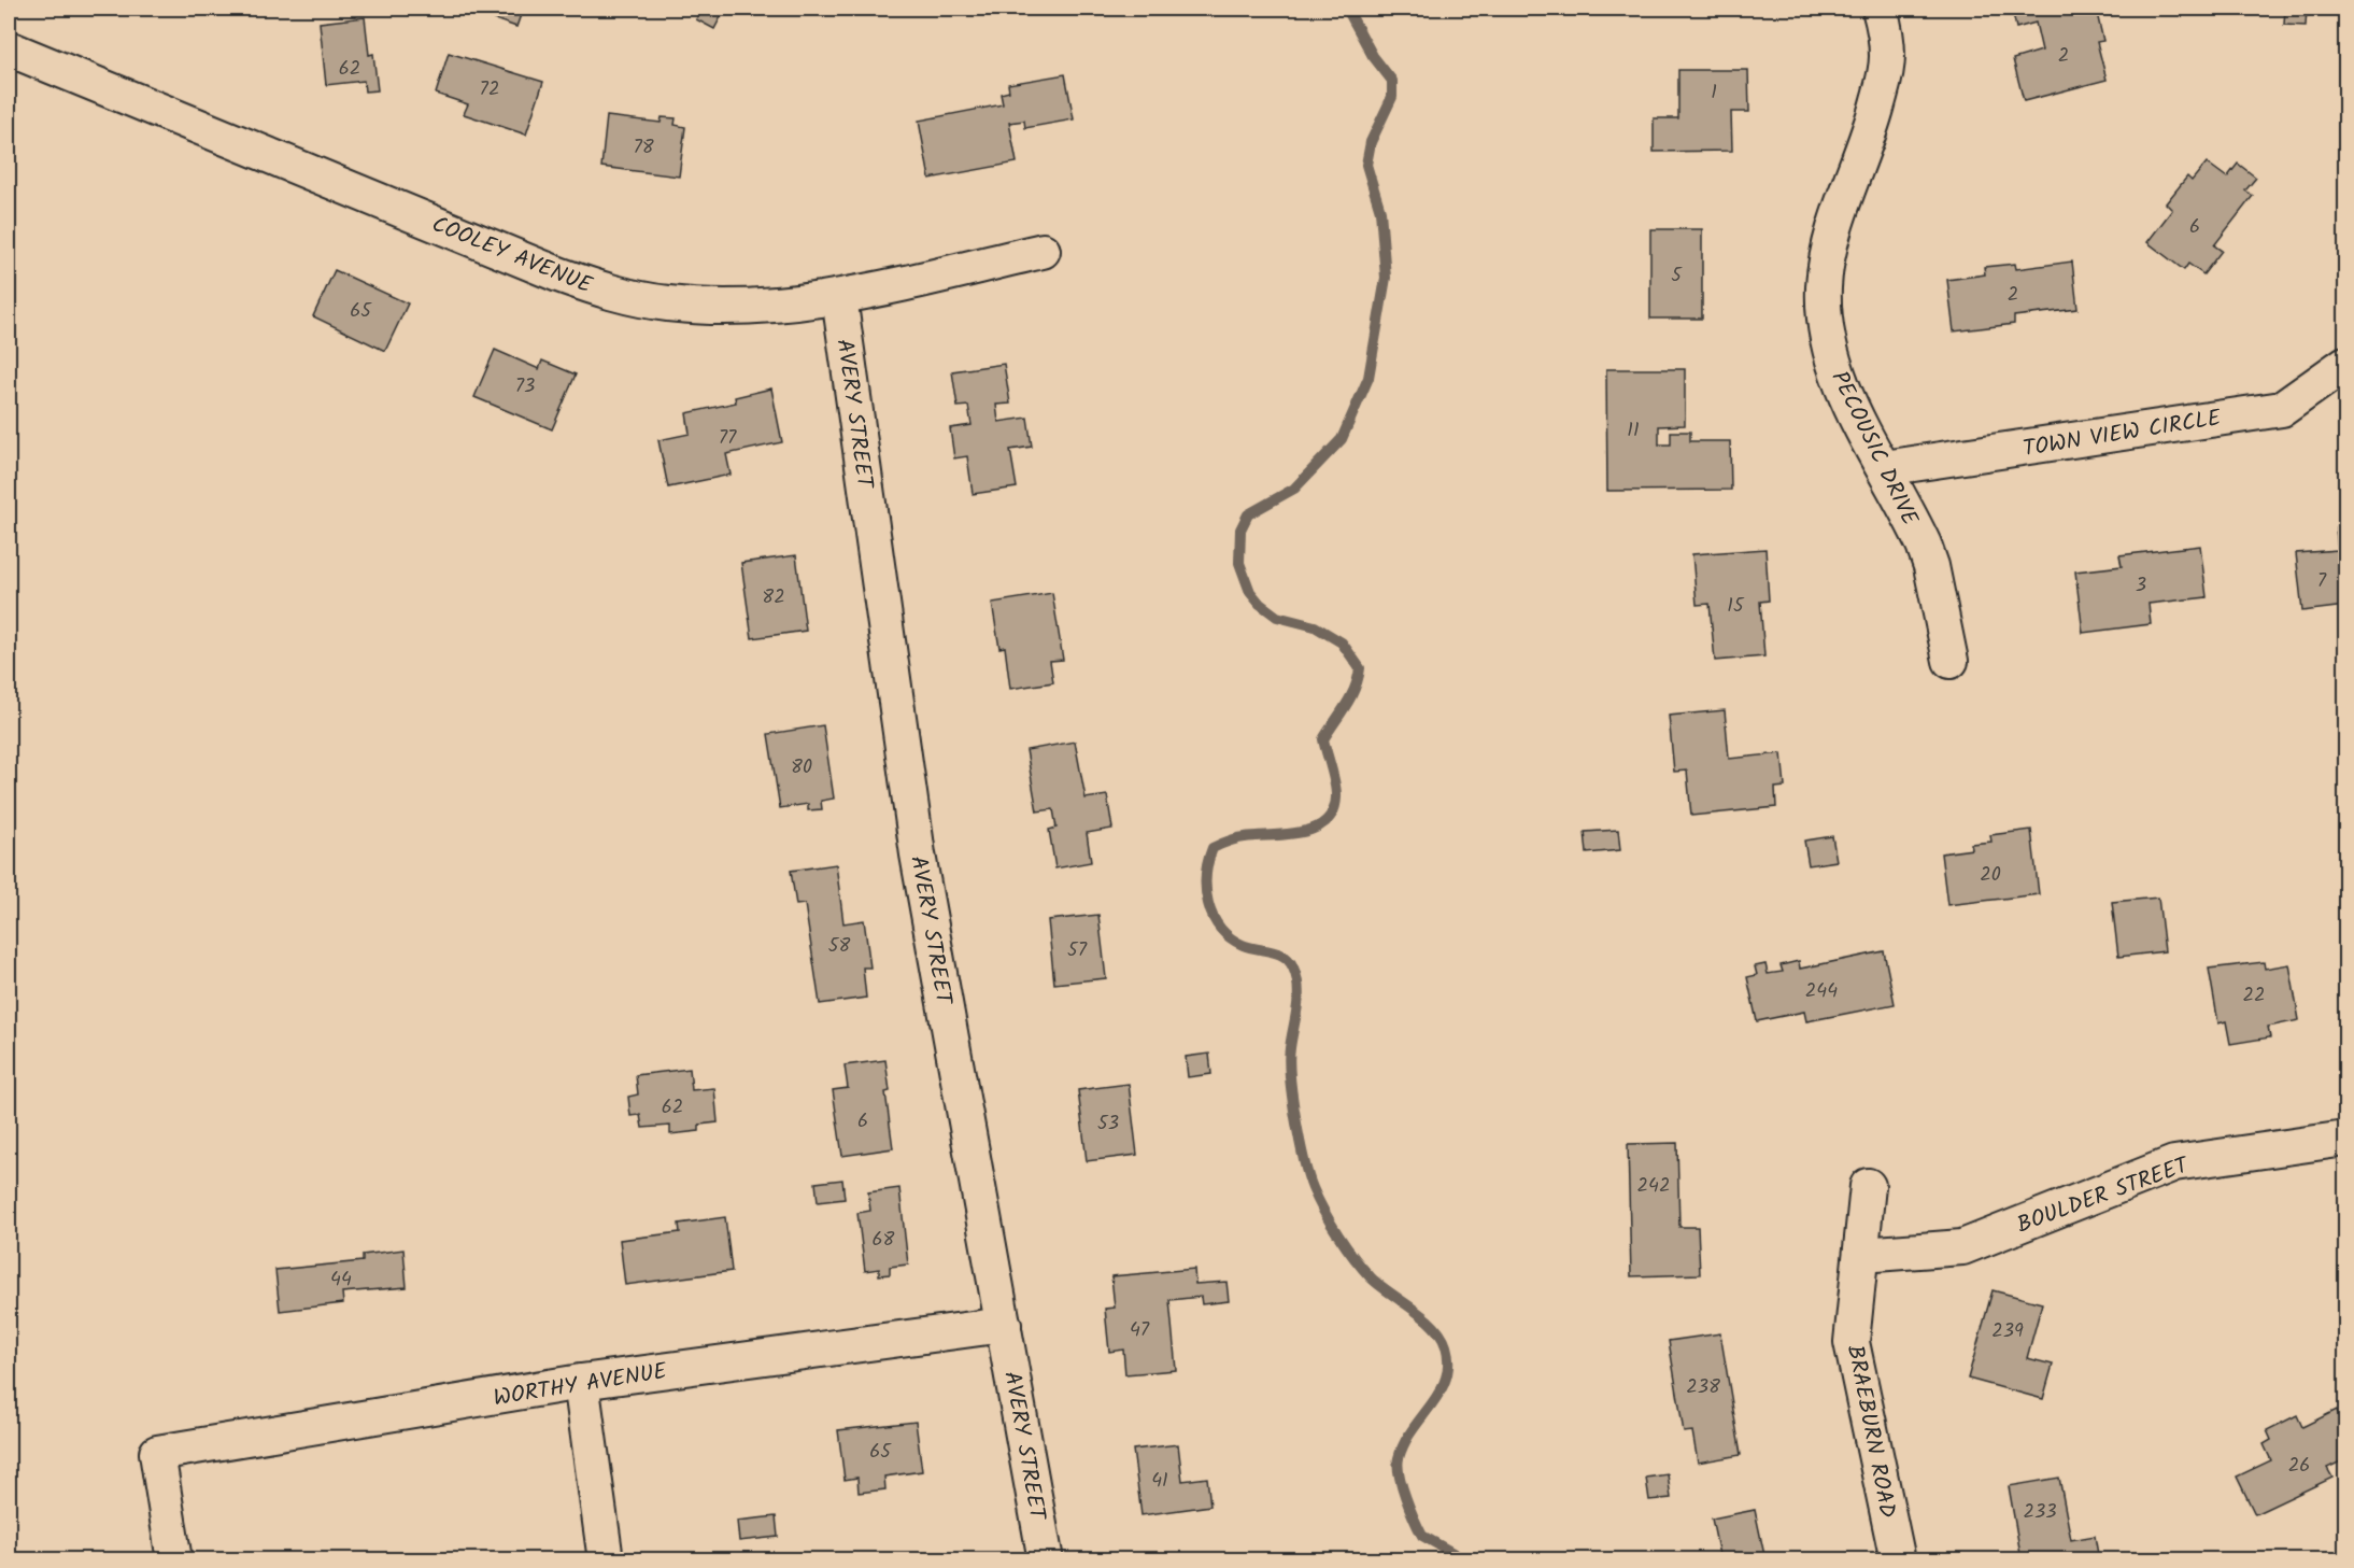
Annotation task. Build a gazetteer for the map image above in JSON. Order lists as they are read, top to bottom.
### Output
{
  "streets": {
    "street": [
      "COOLEY AVENUE",
      "AVERY STREET",
      "TOWN VIEW CIRCLE",
      "PECOUSIC DRIVE",
      "BOULDER STREET",
      "WORTHY AVENUE",
      "BRAEBURN ROAD"
    ]
  },
  "crossings": [
    ["COOLEY AVENUE", "AVERY STREET"],
    ["AVERY STREET", "WORTHY AVENUE"],
    ["TOWN VIEW CIRCLE", "PECOUSIC DRIVE"],
    ["BOULDER STREET", "BRAEBURN ROAD"]
  ],
  "house_numbers": [
    "2",
    "62",
    "72",
    "1",
    "78",
    "6",
    "5",
    "2",
    "65",
    "73",
    "11",
    "77",
    "7",
    "3",
    "82",
    "15",
    "80",
    "20",
    "58",
    "57",
    "244",
    "22",
    "62",
    "6",
    "53",
    "242",
    "68",
    "44",
    "47",
    "239",
    "238",
    "65",
    "26",
    "41",
    "233"
  ]
}
